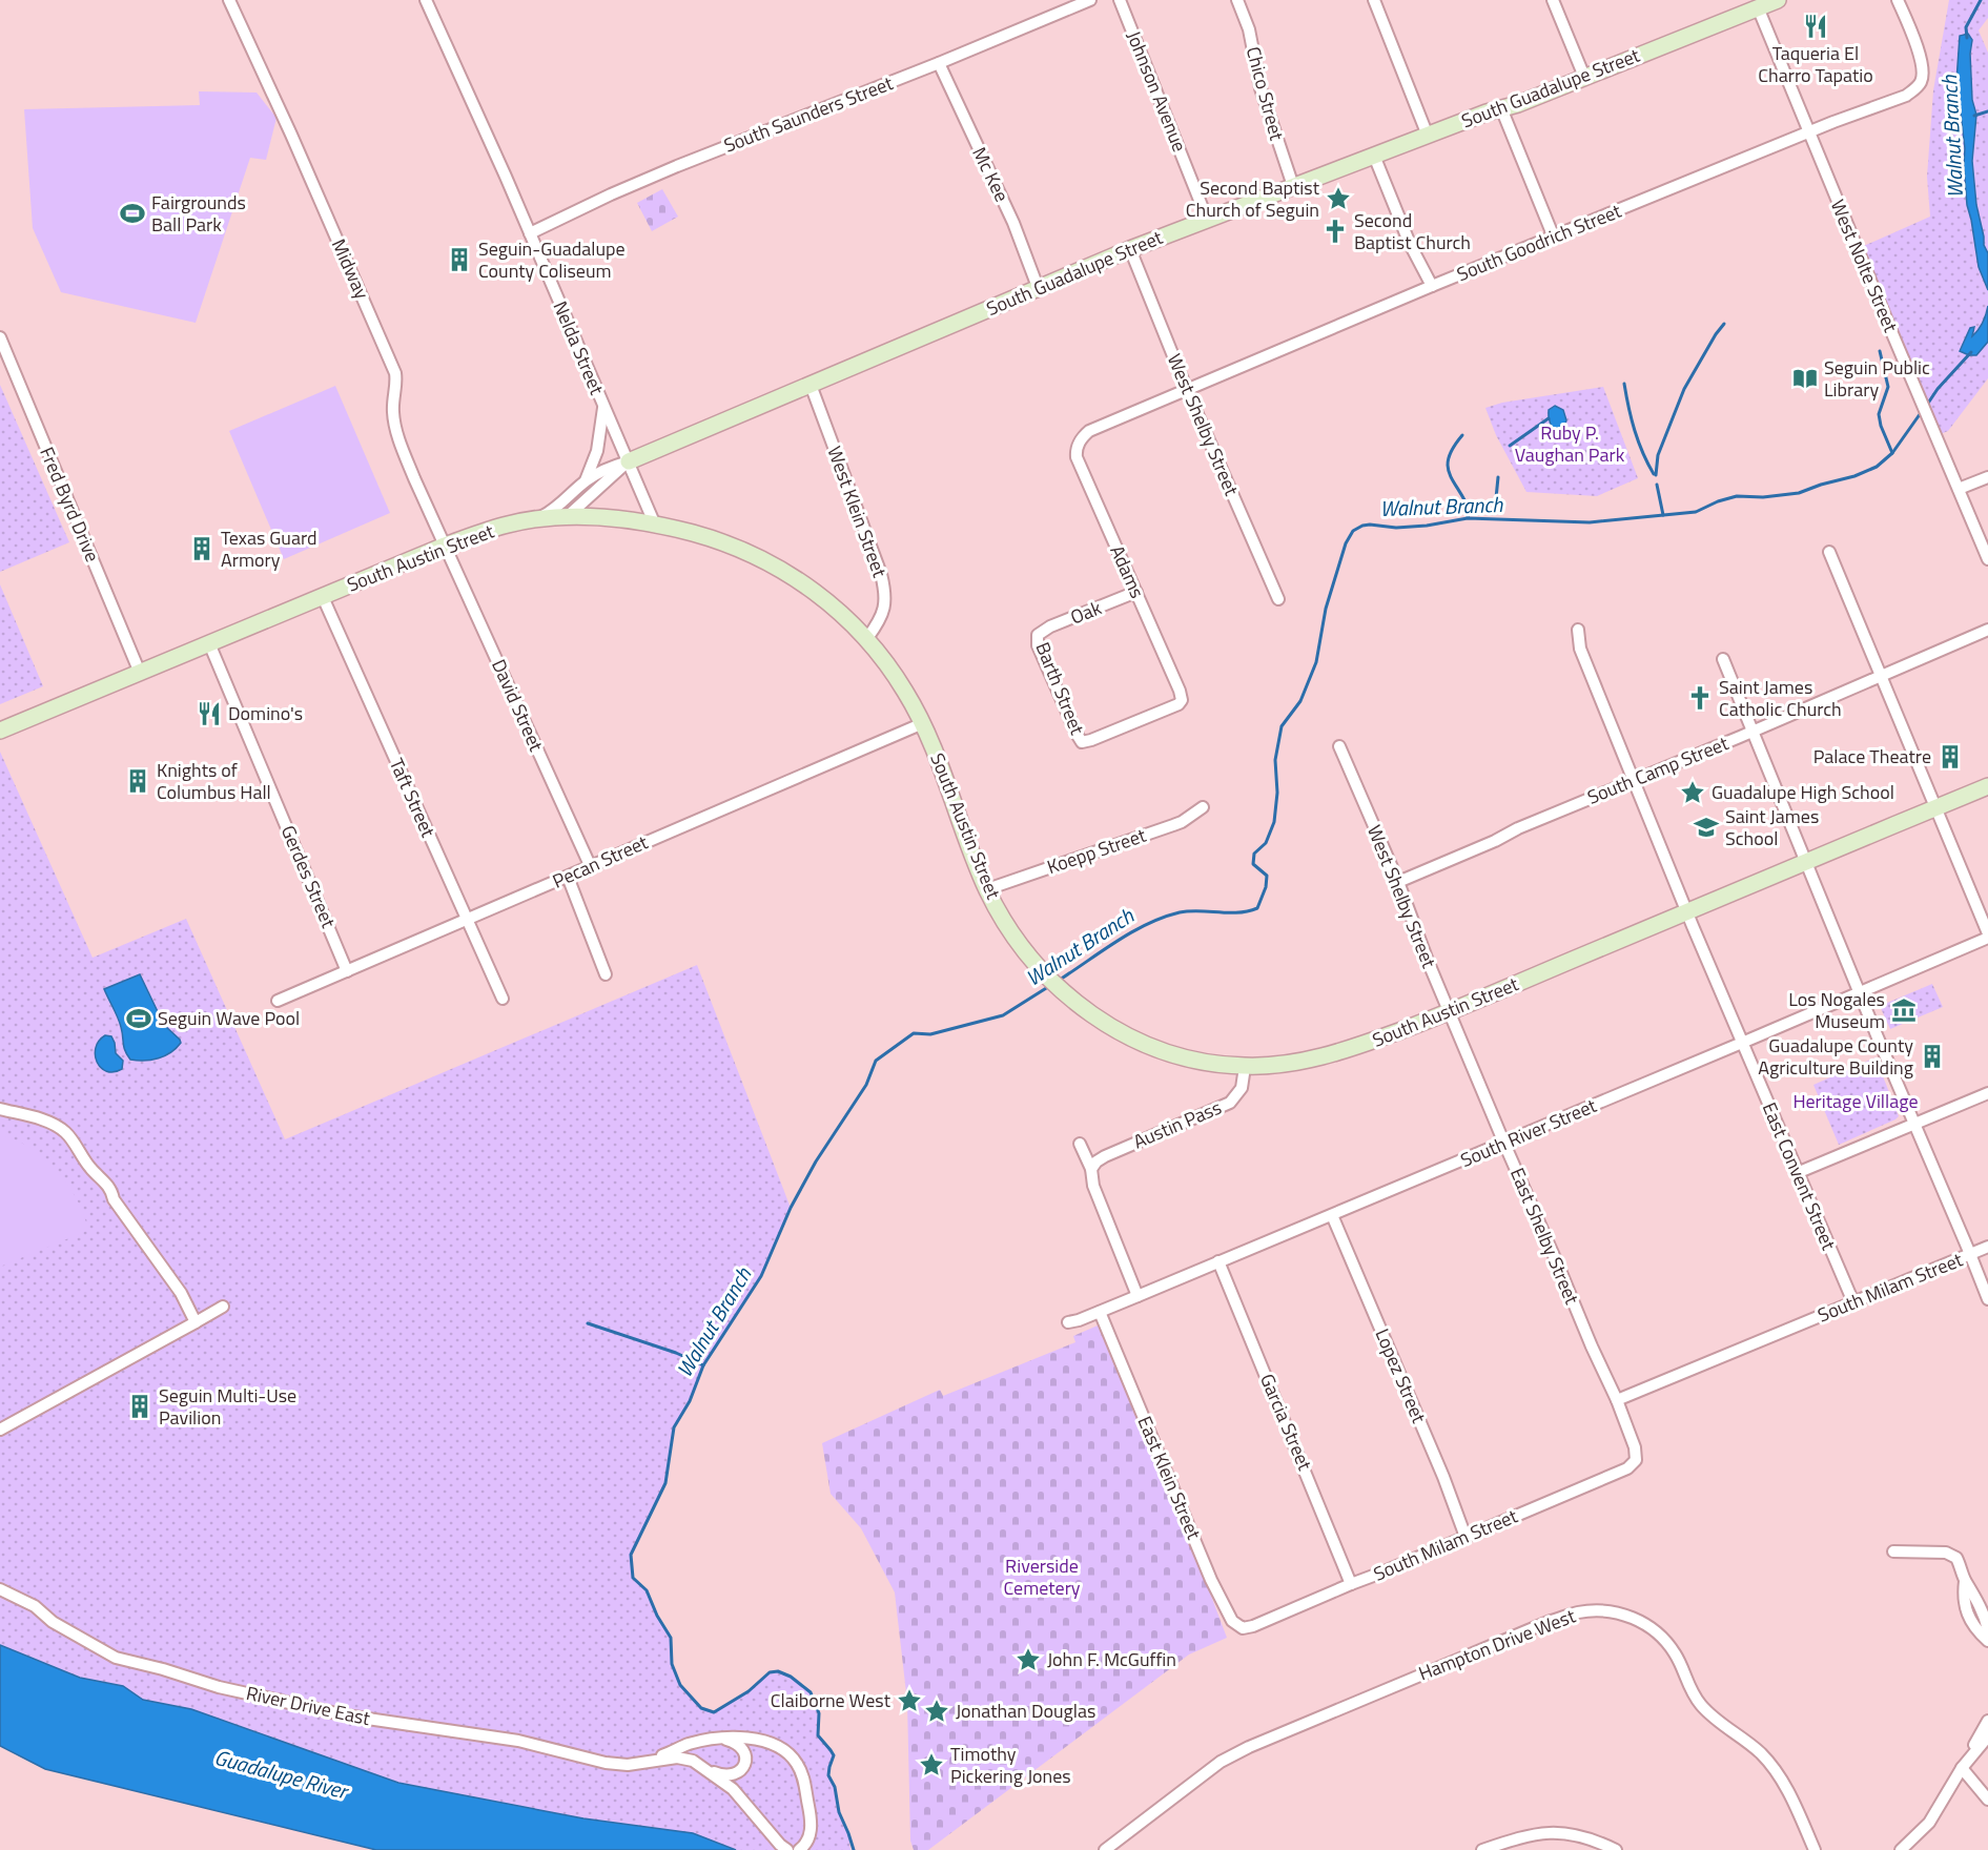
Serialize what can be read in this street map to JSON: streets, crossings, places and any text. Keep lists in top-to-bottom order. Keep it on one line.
{"streets":{"main road":["South Guadalupe Street","South Austin Street"],"street":["Johnson Avenue","Chico Street","South Saunders Street","Mc Kee","South Goodrich Street","West Nolte Street","Midway","Nelda Street","West Shelby Street","Fred Byrd Drive","West Klein Street","Adams","Oak","Barth Street","David Street","South Camp Street","Taft Street","Koepp Street","Pecan Street","Gerdes Street","Austin Pass","South River Street","East Convent Street","East Shelby Street","South Milam Street","Lopez Street","Garcia Street","East Klein Street","Hampton Drive West","River Drive East"]},"crossings":[["South Guadalupe Street","Johnson Avenue"],["South Guadalupe Street","Chico Street"],["South Guadalupe Street","Mc Kee"],["South Guadalupe Street","West Nolte Street"],["South Guadalupe Street","Nelda Street"],["South Guadalupe Street","West Shelby Street"],["South Guadalupe Street","West Klein Street"],["South Guadalupe Street","South Austin Street"],["South Saunders Street","Mc Kee"],["South Saunders Street","Nelda Street"],["South Goodrich Street","West Nolte Street"],["South Goodrich Street","West Shelby Street"],["South Goodrich Street","Adams"],["Midway","South Austin Street"],["Midway","David Street"],["Nelda Street","South Austin Street"],["West Shelby Street","South Austin Street"],["West Shelby Street","South Camp Street"],["West Shelby Street","East Shelby Street"],["Fred Byrd Drive","South Austin Street"],["West Klein Street","South Austin Street"],["South Austin Street","David Street"],["South Austin Street","Taft Street"],["South Austin Street","Koepp Street"],["South Austin Street","Pecan Street"],["South Austin Street","Gerdes Street"],["South Austin Street","Austin Pass"],["South Austin Street","East Convent Street"],["South Austin Street","East Shelby Street"],["Adams","Oak"],["Adams","Barth Street"],["Oak","Barth Street"],["David Street","Pecan Street"],["South Camp Street","East Convent Street"],["Taft Street","Pecan Street"],["Pecan Street","Gerdes Street"],["South River Street","East Convent Street"],["South River Street","East Shelby Street"],["South River Street","Lopez Street"],["South River Street","Garcia Street"],["South River Street","East Klein Street"],["East Convent Street","South Milam Street"],["East Shelby Street","South Milam Street"],["South Milam Street","Lopez Street"],["South Milam Street","Garcia Street"],["South Milam Street","East Klein Street"]],"water":["Walnut Branch","Guadalupe River"],"parks":["Ruby P. Vaughan Park","Heritage Village","Riverside Cemetery"],"places":{"restaurant":["Taqueria El Charro Tapatio","Domino's"],"place":["Second Baptist Church of Seguin","Guadalupe High School","John F. McGuffin","Claiborne West","Jonathan Douglas","Timothy Pickering Jones"],"sports":["Fairgrounds Ball Park","Seguin Wave Pool"],"church":["Second Baptist Church","Saint James Catholic Church"],"building":["Seguin-Guadalupe County Coliseum","Texas Guard Armory","Palace Theatre","Knights of Columbus Hall","Guadalupe County Agriculture Building","Seguin Multi-Use Pavilion"],"library":["Seguin Public Library"],"school or university":["Saint James School"],"museum":["Los Nogales Museum"]}}
